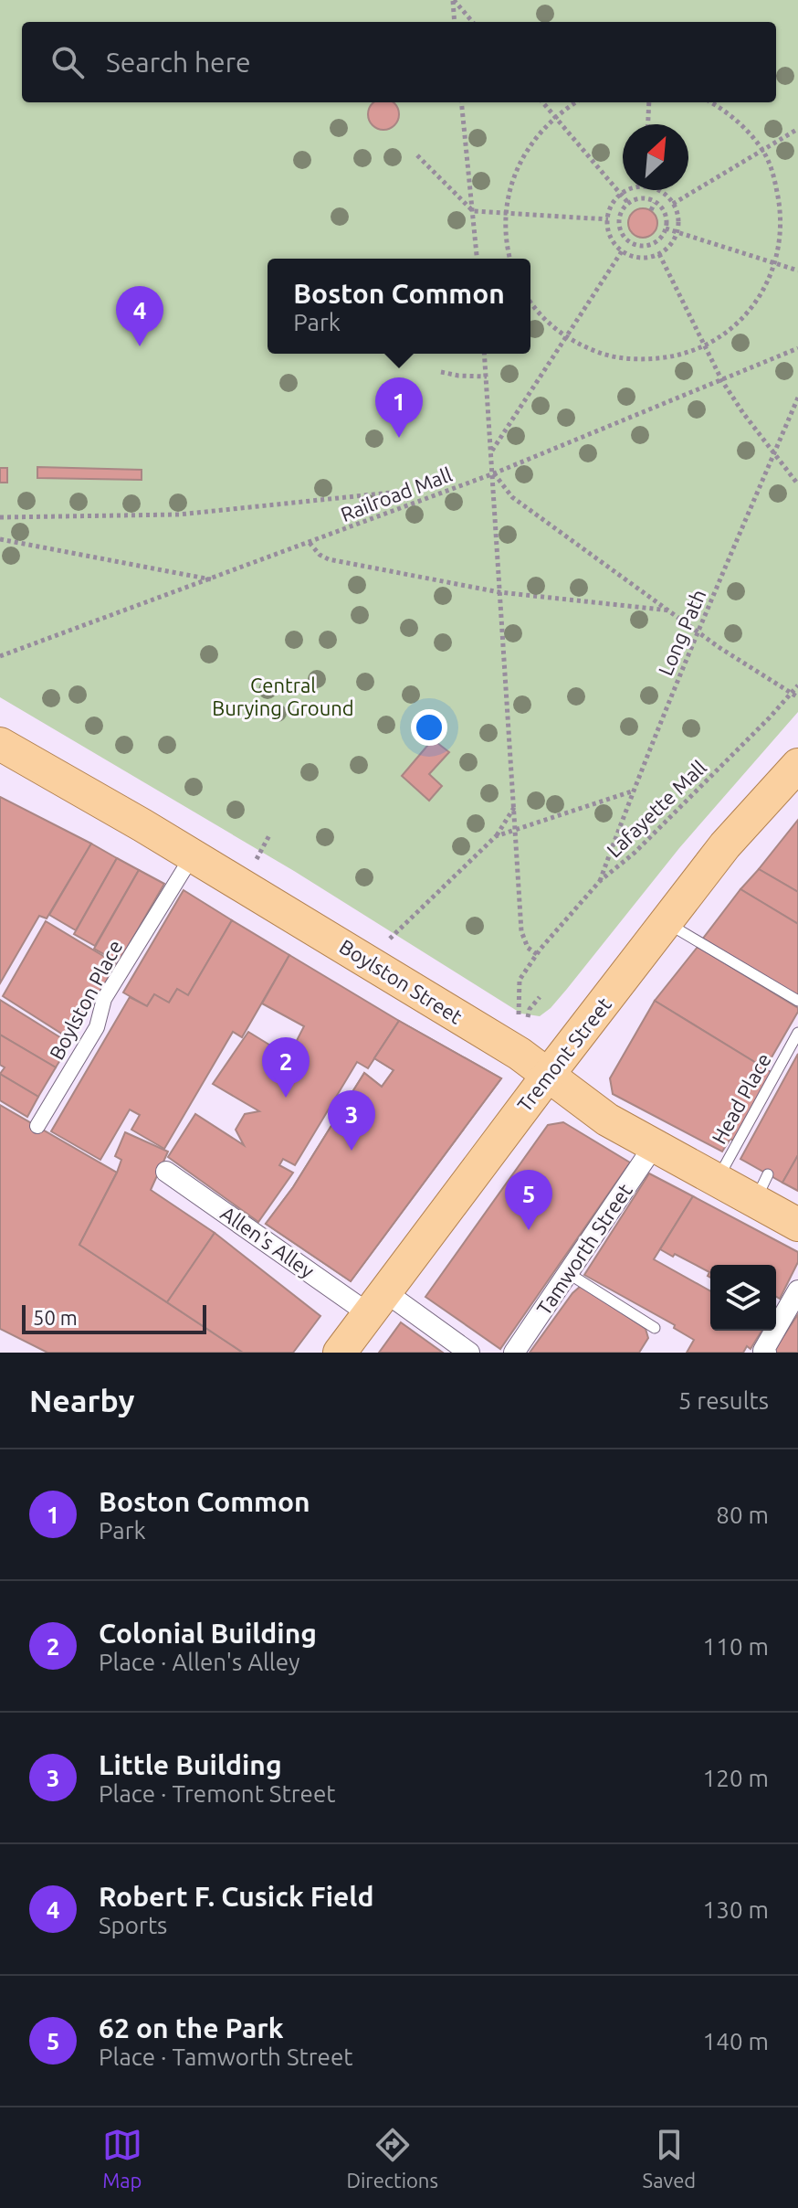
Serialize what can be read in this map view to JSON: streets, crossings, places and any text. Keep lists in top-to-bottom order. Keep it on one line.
{"streets":{"main road":["Boylston Street","Tremont Street"],"street":["Boylston Place","Allen's Alley","Tamworth Street"],"lane":["Head Place"],"path":["Railroad Mall","Long Path","Lafayette Mall"]},"crossings":[["Long Path","Lafayette Mall"],["Boylston Street","Boylston Place"],["Boylston Street","Tremont Street"],["Boylston Street","Head Place"],["Boylston Street","Tamworth Street"],["Tremont Street","Allen's Alley"]],"parks":["Central Burying Ground"],"scale_bar":"50 m","north":"top right","page":{"search":"Search here","popup":["Boston Common","Park"],"pins":["4","1","2","3","5"],"scale":"50 m","heading":["Nearby","5 results"],"list":[{"mark":"1","name":"Boston Common","note":"Park","value":"80 m"},{"mark":"2","name":"Colonial Building","note":"Place · Allen's Alley","value":"110 m"},{"mark":"3","name":"Little Building","note":"Place · Tremont Street","value":"120 m"},{"mark":"4","name":"Robert F. Cusick Field","note":"Sports","value":"130 m"},{"mark":"5","name":"62 on the Park","note":"Place · Tamworth Street","value":"140 m"}],"nav":["Map","Directions","Saved"]}}
